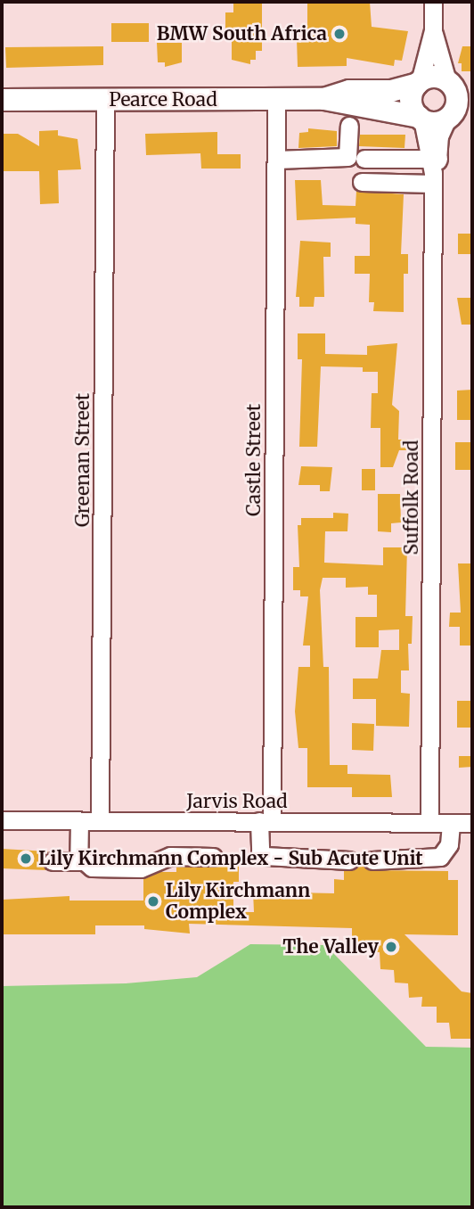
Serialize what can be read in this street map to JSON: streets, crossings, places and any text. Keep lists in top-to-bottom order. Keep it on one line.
{"streets":{"main road":["Pearce Road"],"street":["Greenan Street","Castle Street","Suffolk Road","Jarvis Road"]},"crossings":[["Pearce Road","Greenan Street"],["Pearce Road","Castle Street"],["Pearce Road","Suffolk Road"],["Greenan Street","Jarvis Road"],["Castle Street","Jarvis Road"],["Suffolk Road","Jarvis Road"]],"places":["BMW South Africa","Lily Kirchmann Complex - Sub Acute Unit","Lily Kirchmann Complex","The Valley"]}
